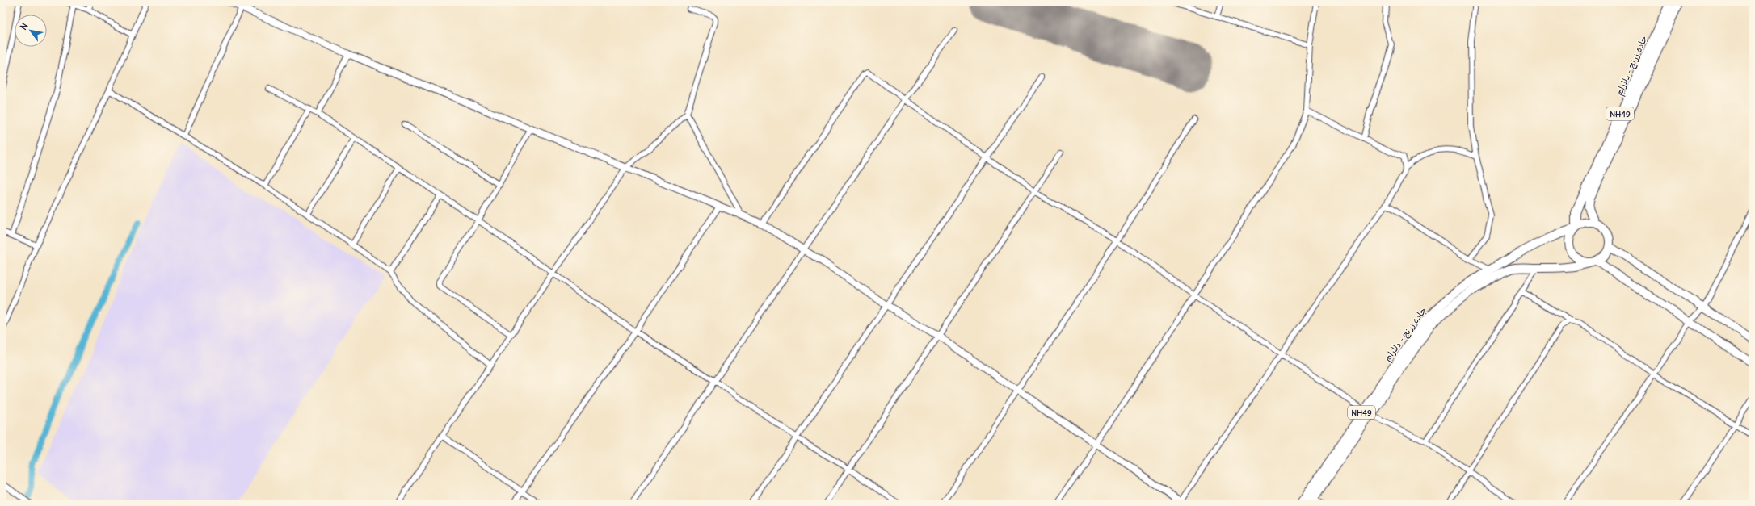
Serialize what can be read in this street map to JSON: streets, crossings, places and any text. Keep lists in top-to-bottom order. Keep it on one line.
{"streets":{"highway":["جاده زرنج - دلارام","NH49"]},"crossings":[["جاده زرنج - دلارام","NH49"]],"north":"top left"}
